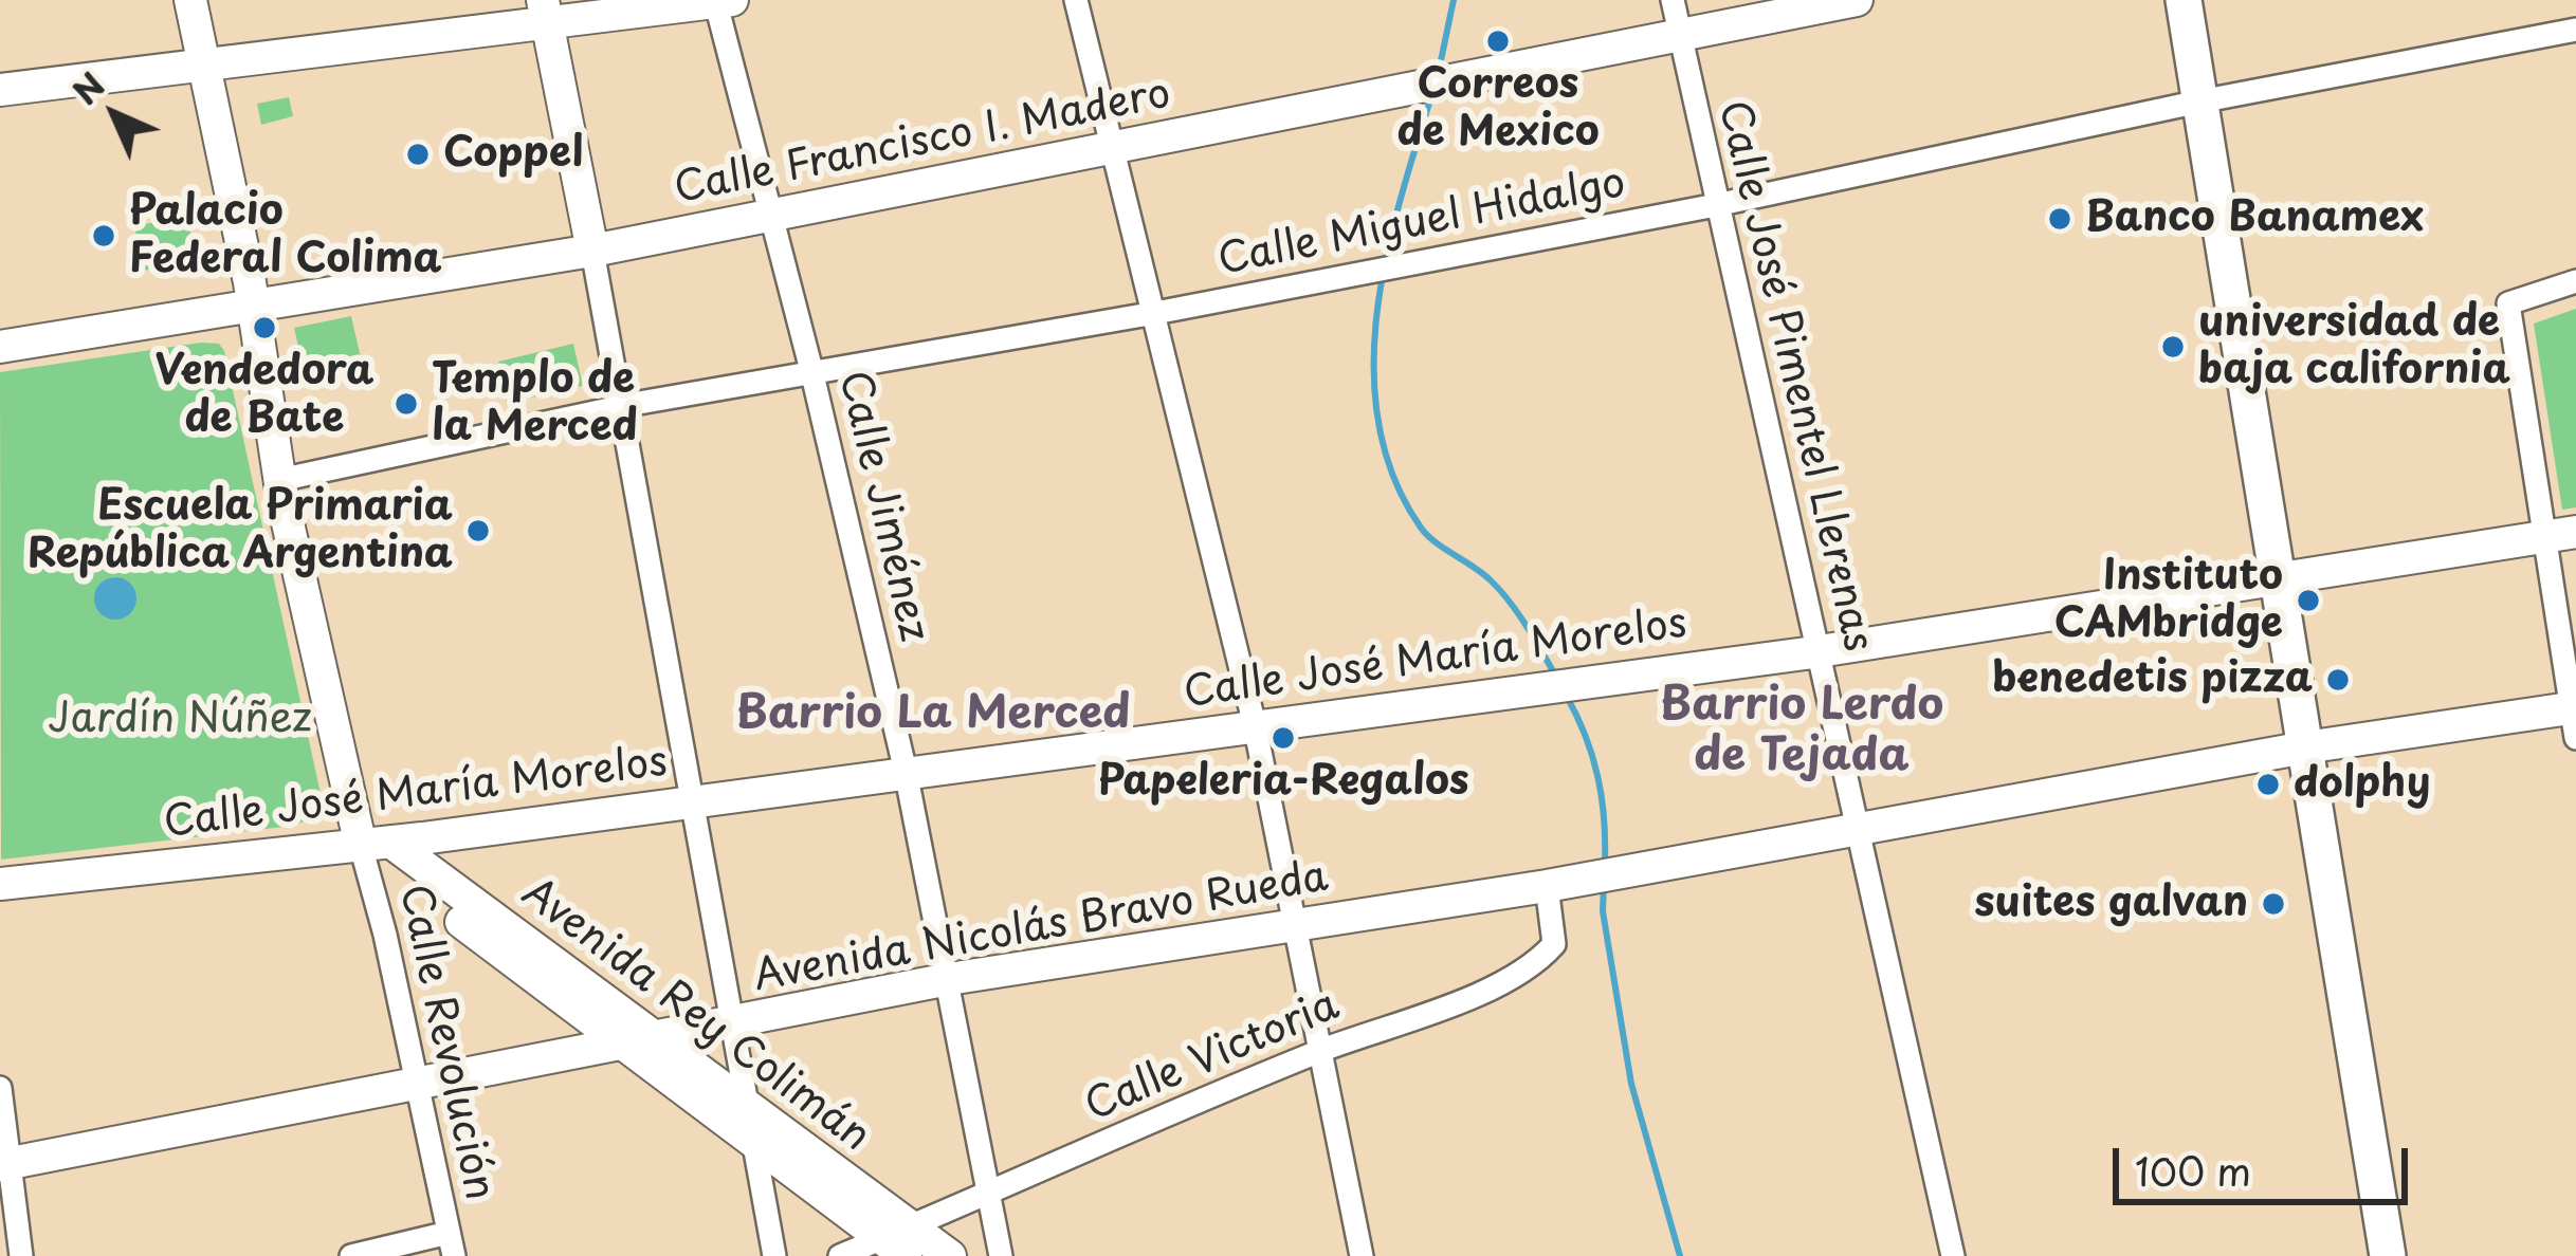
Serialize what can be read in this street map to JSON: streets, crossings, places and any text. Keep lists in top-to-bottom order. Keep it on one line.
{"streets":{"street":["Calle Francisco I. Madero","Calle Miguel Hidalgo","Calle José Pimentel Llerenas","Calle Jiménez","Calle José María Morelos","Avenida Nicolás Bravo Rueda","Avenida Rey Colimán","Calle Revolución","Calle Victoria"]},"crossings":[["Calle Francisco I. Madero","Calle José Pimentel Llerenas"],["Calle Francisco I. Madero","Calle Jiménez"],["Calle Miguel Hidalgo","Calle José Pimentel Llerenas"],["Calle Miguel Hidalgo","Calle Jiménez"],["Calle José Pimentel Llerenas","Calle José María Morelos"],["Calle José Pimentel Llerenas","Avenida Nicolás Bravo Rueda"],["Calle Jiménez","Calle José María Morelos"],["Calle Jiménez","Avenida Nicolás Bravo Rueda"],["Calle Jiménez","Calle Victoria"],["Calle José María Morelos","Avenida Rey Colimán"],["Calle José María Morelos","Calle Revolución"],["Avenida Nicolás Bravo Rueda","Avenida Rey Colimán"],["Avenida Nicolás Bravo Rueda","Calle Revolución"],["Avenida Nicolás Bravo Rueda","Calle Victoria"],["Avenida Rey Colimán","Calle Revolución"],["Avenida Rey Colimán","Calle Victoria"]],"districts":["Barrio Lerdo de Tejada","Barrio La Merced"],"parks":["Jardín Núñez"],"places":["Correos de Mexico","Coppel","Banco Banamex","Palacio Federal Colima","Vendedora de Bate","universidad de baja california","Templo de la Merced","Escuela Primaria República Argentina","Instituto CAMbridge","benedetis pizza","Papeleria-Regalos","dolphy","suites galvan"],"scale_bar":"100 m","north":"top left"}
